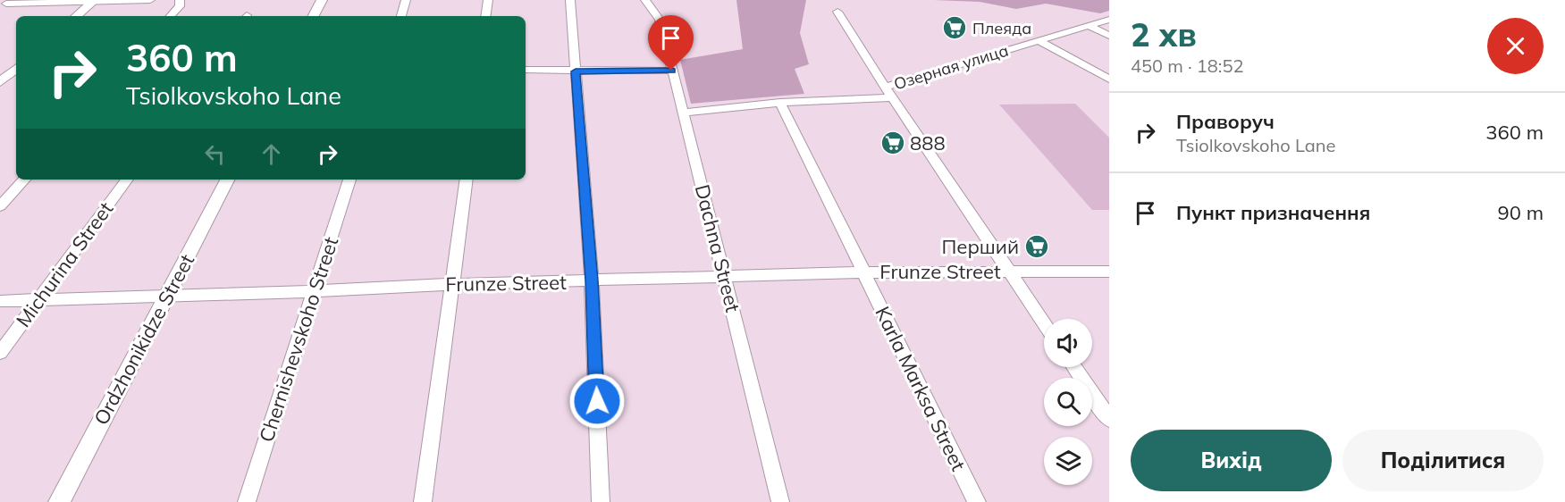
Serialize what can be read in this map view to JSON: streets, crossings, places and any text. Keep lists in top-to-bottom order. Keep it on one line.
{"streets":{"main road":["Ordzhonikidze Street"],"street":["Озерная улица","Dachna Street","Michurina Street","Frunze Street","Chernishevskoho Street","Karla Marksa Street"]},"crossings":[["Dachna Street","Frunze Street"],["Michurina Street","Frunze Street"],["Frunze Street","Ordzhonikidze Street"],["Frunze Street","Chernishevskoho Street"],["Frunze Street","Karla Marksa Street"]],"places":{"supermarket":["Плеяда","888","Перший"]},"page":{"heading":["2 хв","450 m · 18:52"],"turn":["360 m","Tsiolkovskoho Lane"],"list":[{"name":"Праворуч","note":"Tsiolkovskoho Lane","value":"360 m"},{"name":"Пункт призначення","value":"90 m"}],"buttons":["Вихід","Поділитися"]}}
